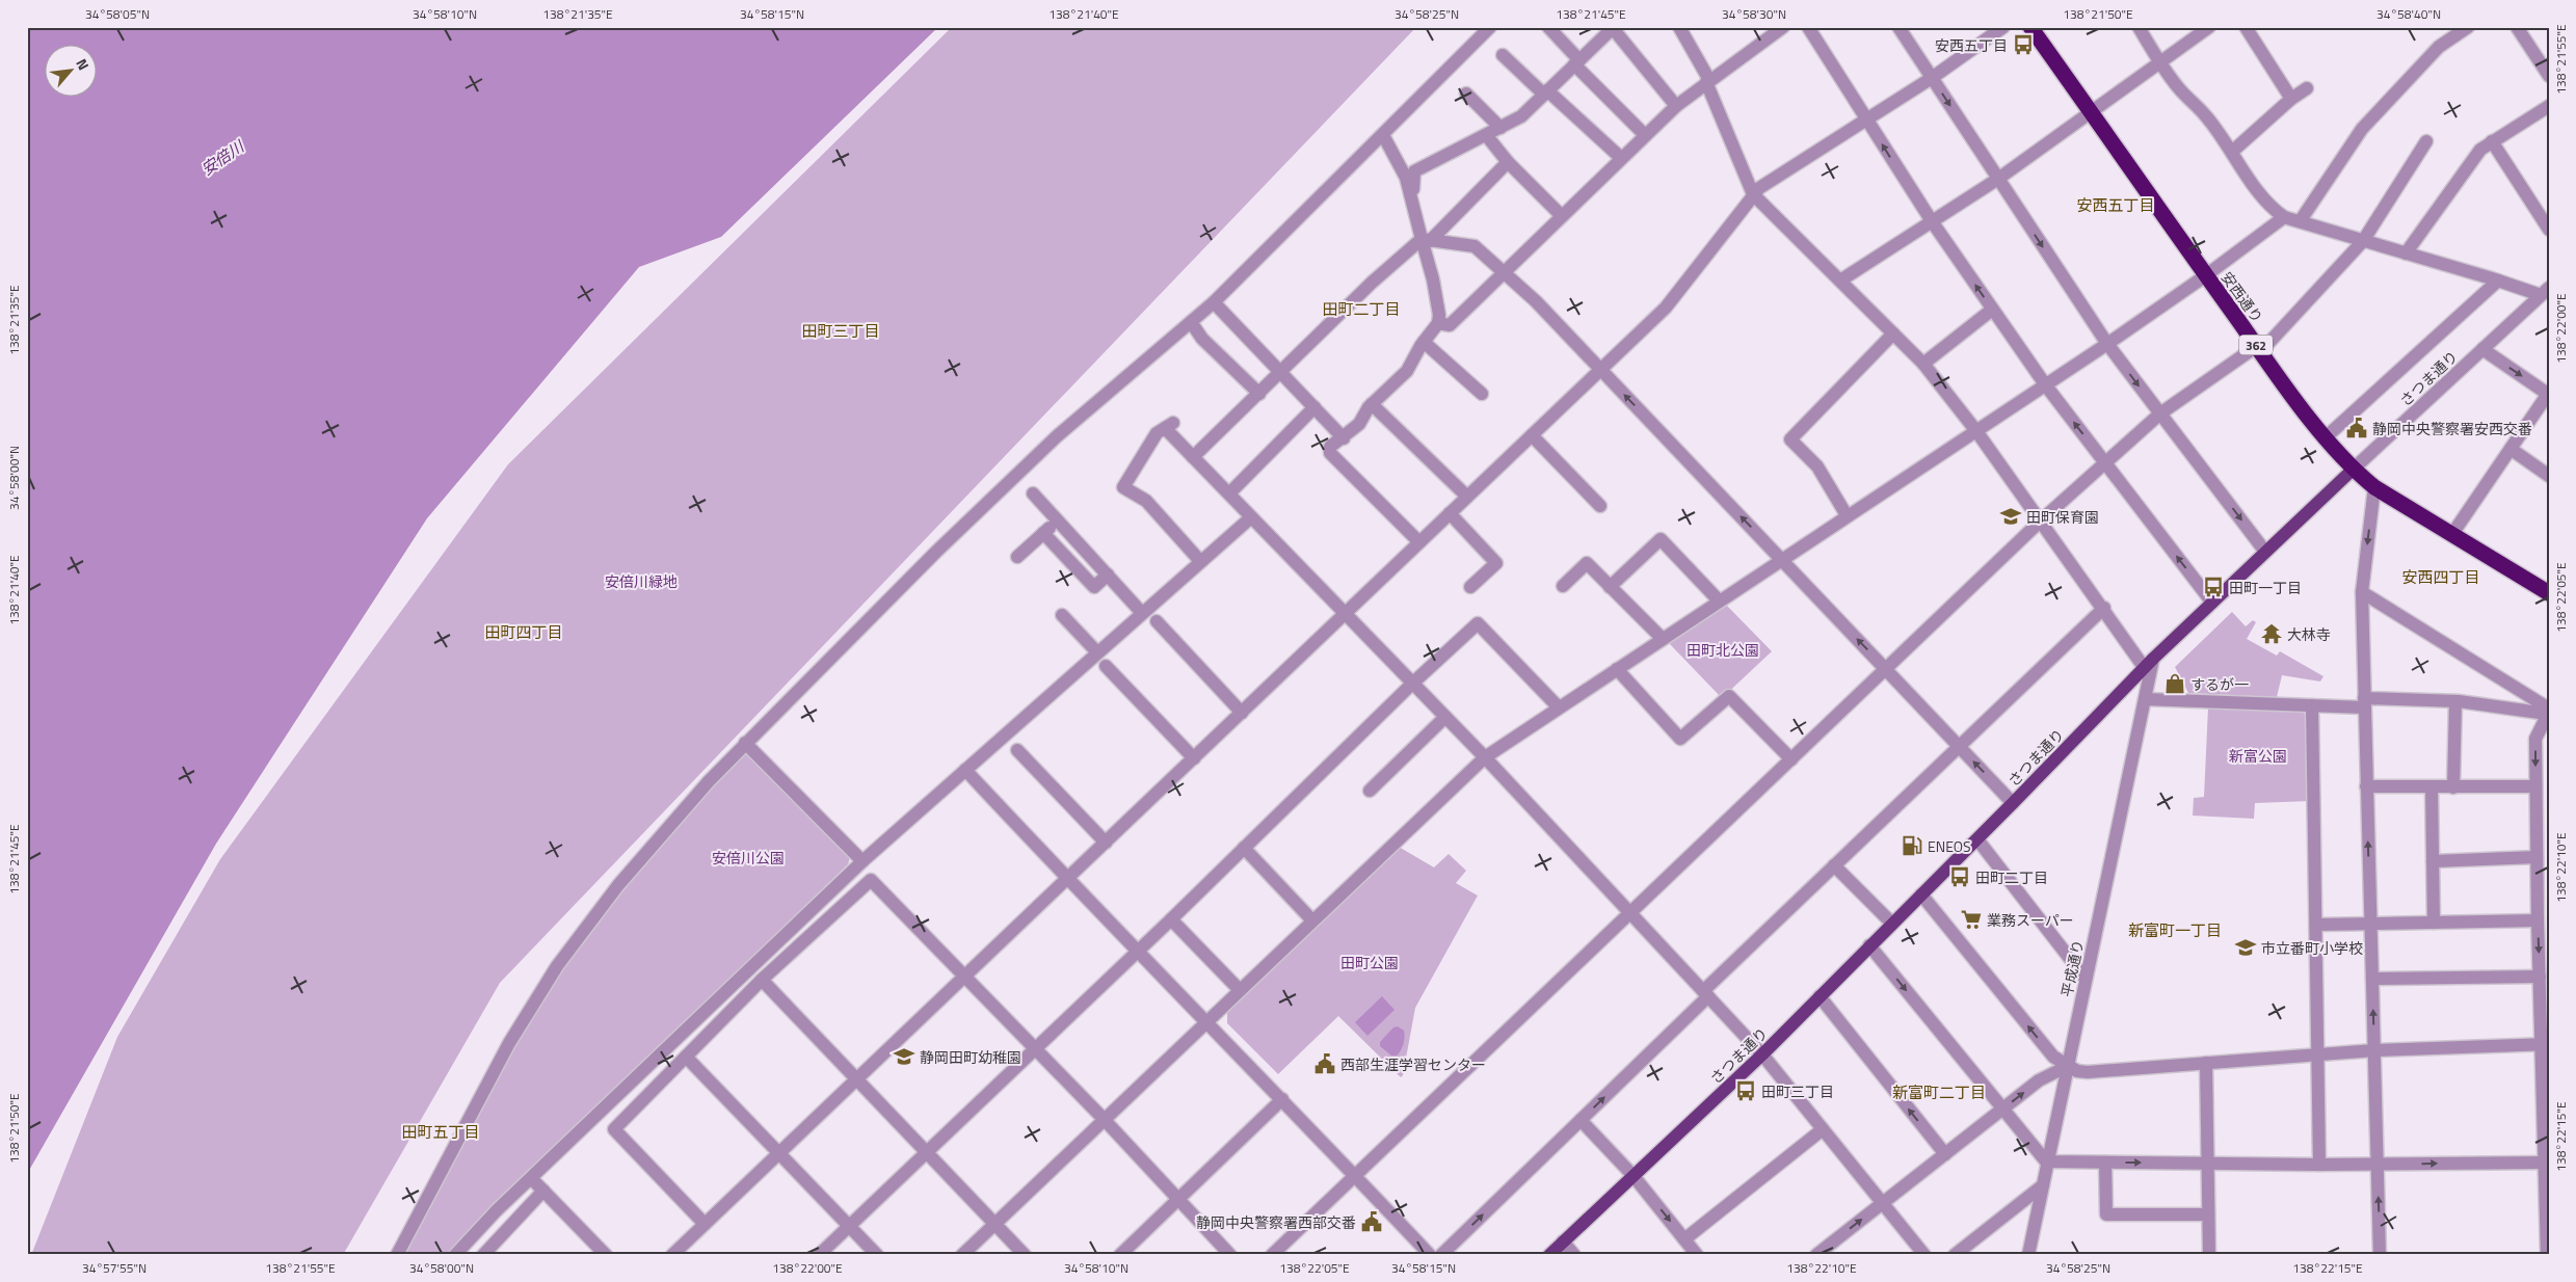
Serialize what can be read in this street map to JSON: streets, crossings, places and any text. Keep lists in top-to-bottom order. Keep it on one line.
{"streets":{"highway":["安西通り","362"],"main road":["さつま通り"],"street":["平成通り"]},"crossings":[["安西通り","さつま通り"],["さつま通り","平成通り"]],"districts":["安西五丁目","田町二丁目","田町三丁目","安西四丁目","田町四丁目","新富町一丁目","新富町二丁目","田町五丁目"],"water":["安倍川"],"parks":["安倍川緑地","田町北公園","新富公園","安倍川公園","田町公園"],"places":{"bus stop":["安西五丁目","田町一丁目","田町二丁目","田町三丁目"],"public building":["静岡中央警察署安西交番","西部生涯学習センター","静岡中央警察署西部交番"],"school or university":["田町保育園","市立番町小学校","静岡田町幼稚園"],"temple":["大林寺"],"shop":["するが一"],"fuel station":["ENEOS"],"supermarket":["業務スーパー"]},"north":"top right","coordinates":["34°58'05\"N","34°58'10\"N","138°21'35\"E","34°58'15\"N","138°21'40\"E","34°58'25\"N","138°21'45\"E","34°58'30\"N","138°21'50\"E","34°58'40\"N","138°21'55\"E","138°22'00\"E","34°58'00\"N","138°22'05\"E","138°22'10\"E","138°22'15\"E","34°57'55\"N"]}
